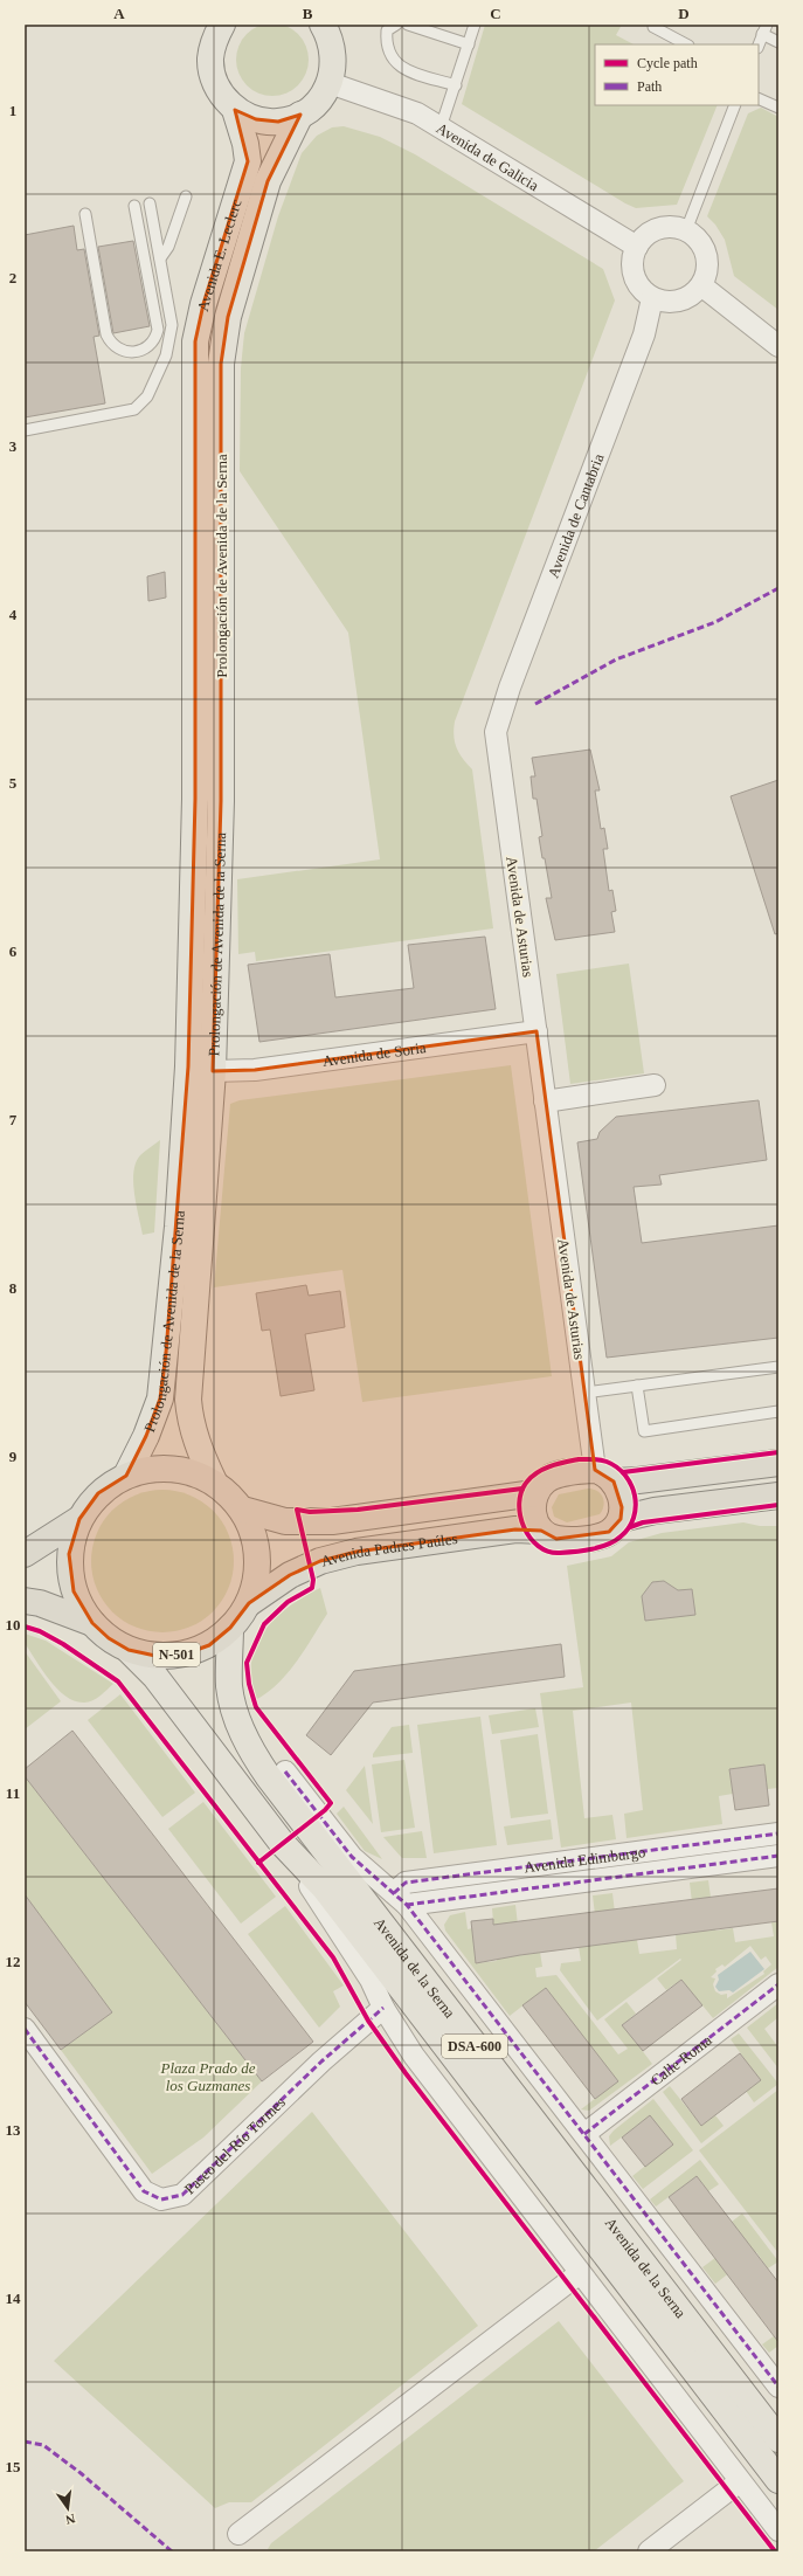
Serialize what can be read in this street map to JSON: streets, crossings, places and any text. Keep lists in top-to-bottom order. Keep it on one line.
{"streets":{"highway":["Avenida Padres Paúles","N-501"],"main road":["Avenida E. Leclerc","Prolongación de Avenida de la Serna","Avenida de la Serna","DSA-600"],"street":["Avenida de Galicia","Avenida de Cantabria","Avenida de Asturias","Avenida de Soria","Avenida Edimburgo","Calle Roma","Paseo del Río Tormes"]},"crossings":[["Avenida de Galicia","Avenida de Cantabria"],["Avenida E. Leclerc","Prolongación de Avenida de la Serna"],["Avenida de Cantabria","Avenida de Asturias"],["Prolongación de Avenida de la Serna","Avenida de Soria"],["Prolongación de Avenida de la Serna","N-501"],["Avenida de Asturias","Avenida de Soria"],["Avenida de Asturias","Avenida Padres Paúles"],["Avenida de Asturias","N-501"],["Avenida Padres Paúles","N-501"],["N-501","Avenida de la Serna"],["Avenida Edimburgo","Avenida de la Serna"],["Avenida de la Serna","Calle Roma"],["Avenida de la Serna","Paseo del Río Tormes"]],"parks":["Plaza Prado de los Guzmanes"],"legend":["Cycle path","Path"],"north":"bottom","grid":{"columns":["A","B","C","D"],"rows":["1","2","3","4","5","6","7","8","9","10","11","12","13","14","15"]}}
